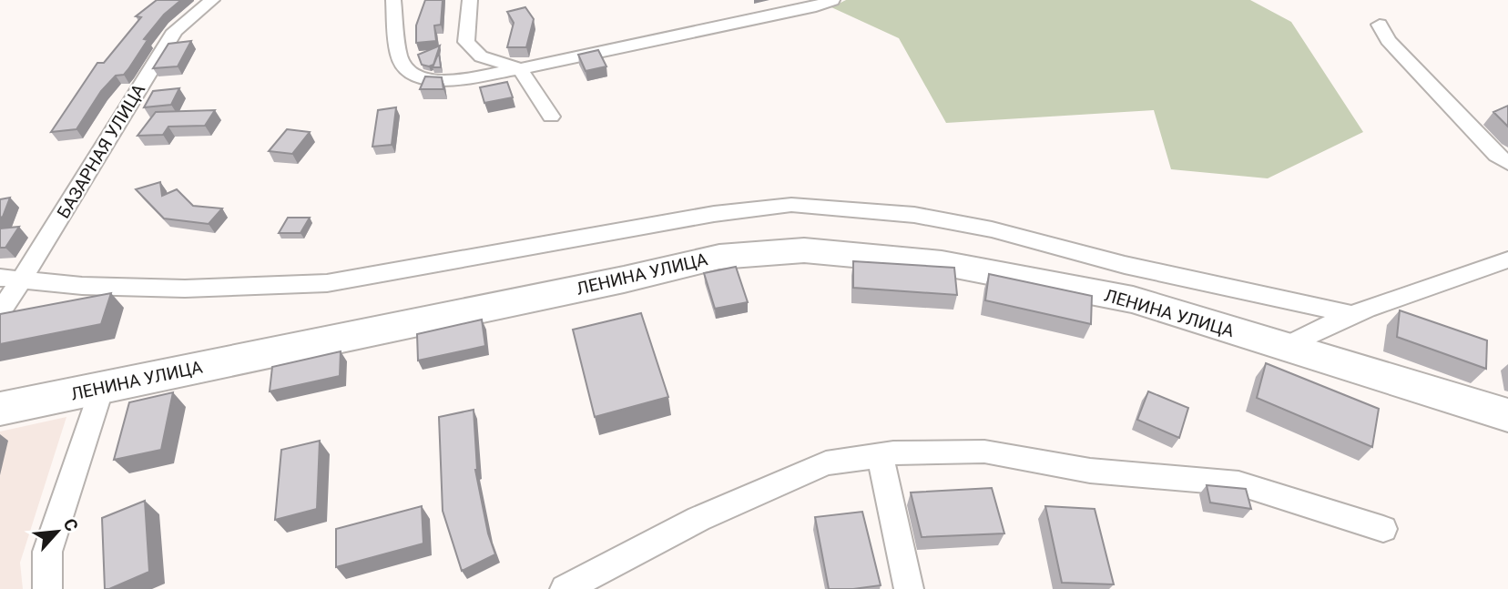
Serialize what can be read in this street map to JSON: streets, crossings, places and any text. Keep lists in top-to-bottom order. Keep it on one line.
{"streets":{"main road":["ЛЕНИНА УЛИЦА"],"street":["БАЗАРНАЯ УЛИЦА"]},"north":"top right"}
